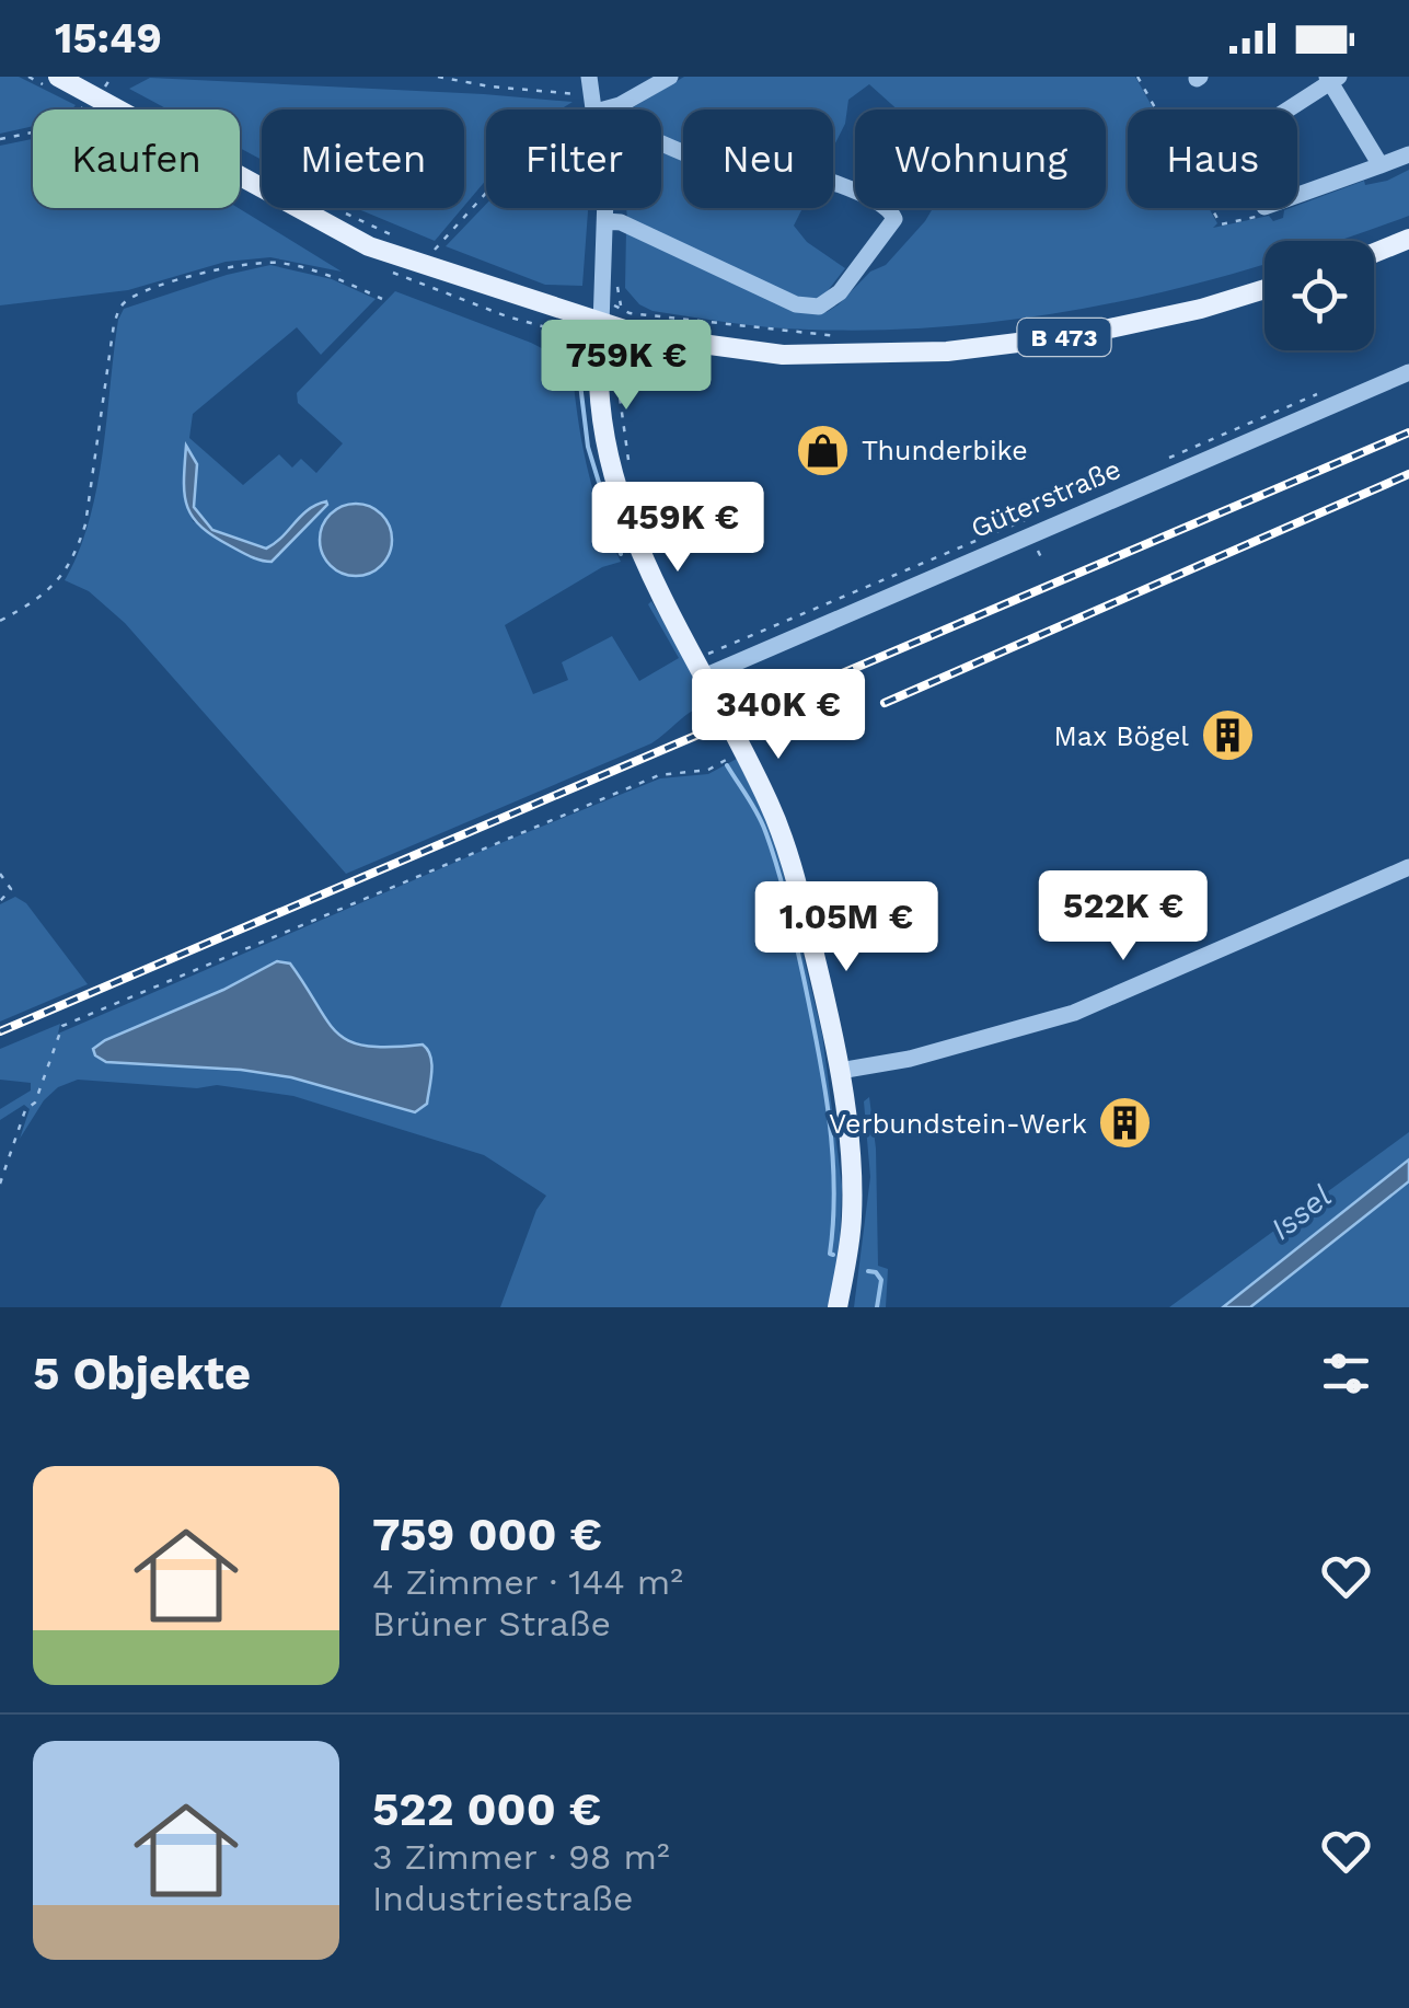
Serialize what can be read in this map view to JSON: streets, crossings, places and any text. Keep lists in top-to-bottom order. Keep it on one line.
{"streets":{"main road":["B 473"],"street":["Güterstraße"]},"water":["Issel"],"places":{"shop":["Thunderbike"],"building":["Max Bögel","Verbundstein-Werk"]},"page":{"status":"15:49","chip":["Kaufen","Mieten","Filter","Neu","Wohnung","Haus"],"price":["759K €","459K €","340K €","522K €","1.05M €"],"heading":"5 Objekte","list":[{"name":"759 000 €","note":"4 Zimmer · 144 m² · Brüner Straße"},{"name":"522 000 €","note":"3 Zimmer · 98 m² · Industriestraße"}]}}
